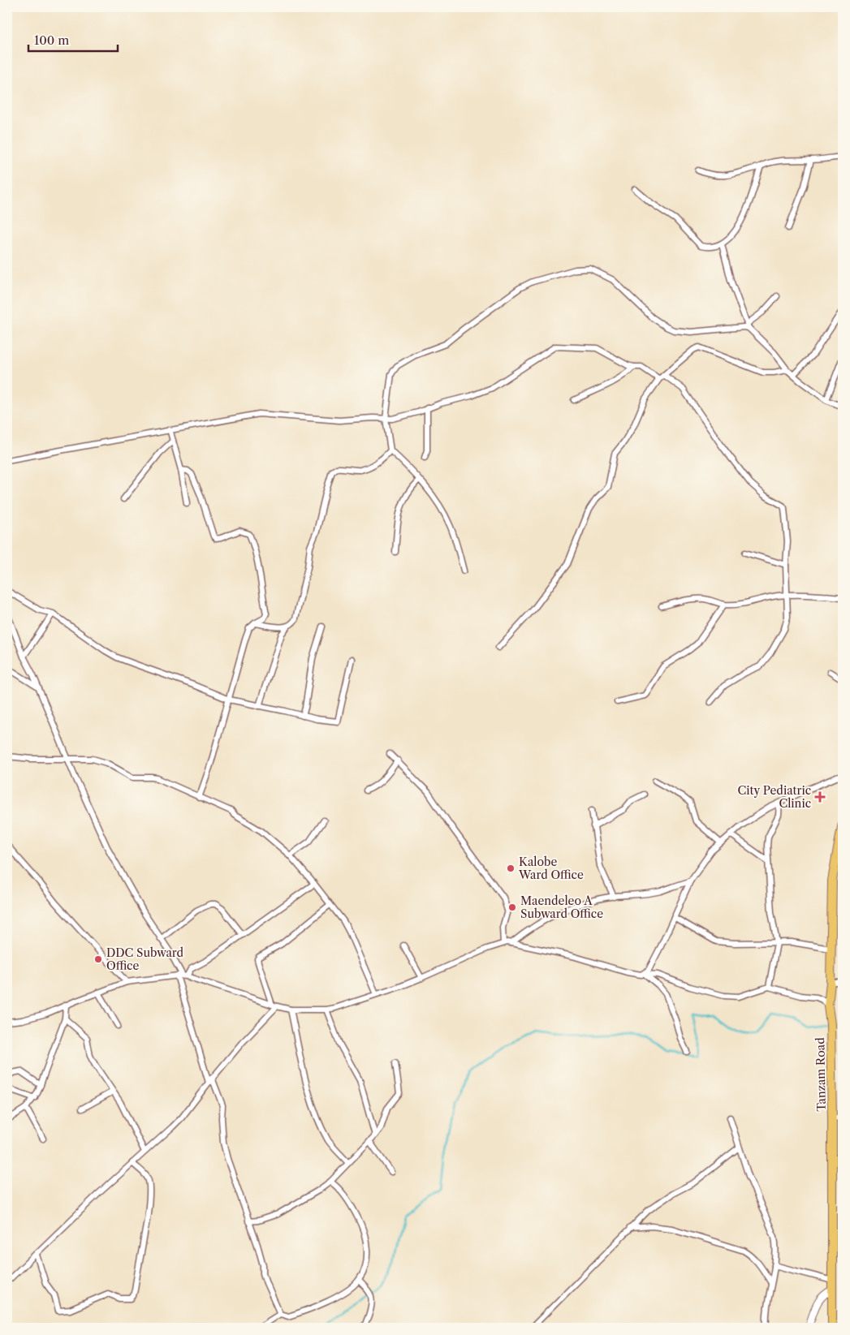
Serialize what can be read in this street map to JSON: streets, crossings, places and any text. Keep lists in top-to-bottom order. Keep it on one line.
{"streets":{"highway":["Tanzam Road"]},"places":{"health":["City Pediatric Clinic"],"other":["Kalobe Ward Office","Maendeleo A Subward Office","DDC Subward Office"]},"scale_bar":"100 m"}
